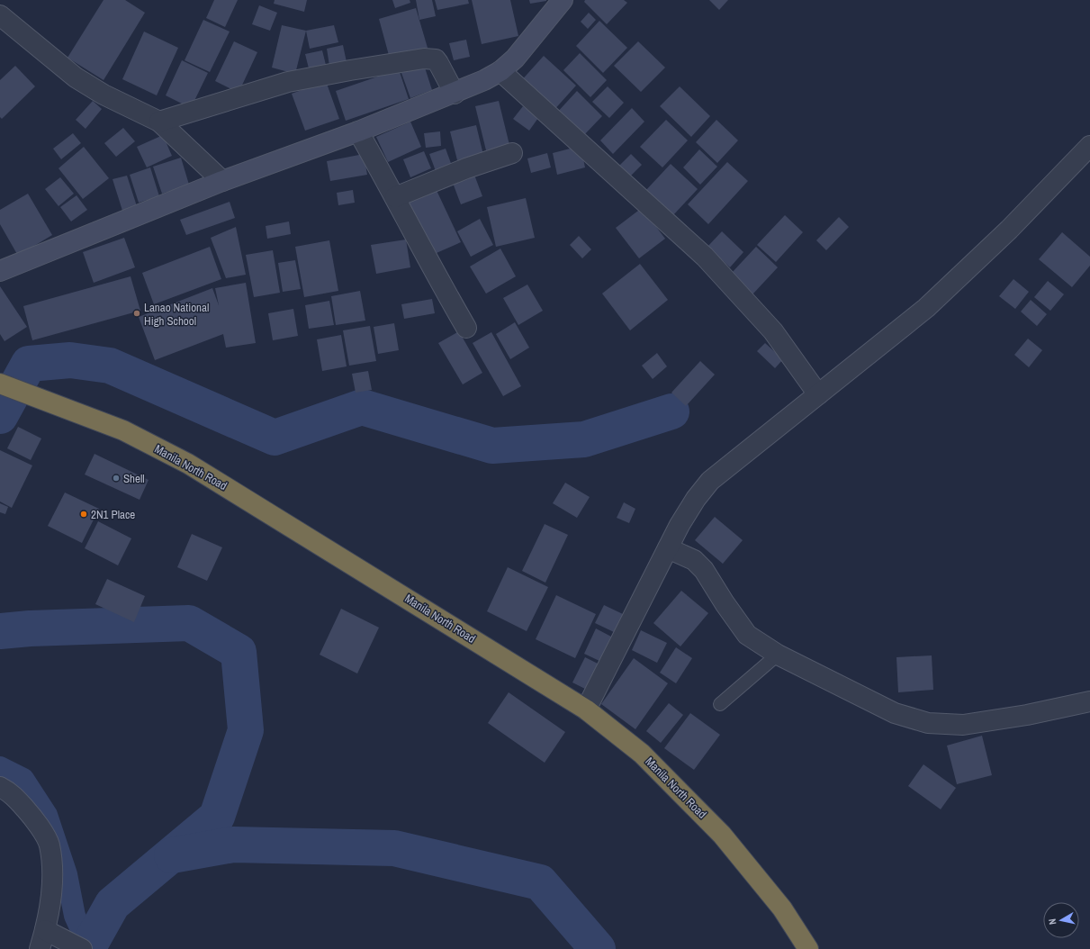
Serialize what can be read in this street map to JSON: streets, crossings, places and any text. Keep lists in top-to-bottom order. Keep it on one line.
{"streets":{"highway":["Manila North Road"]},"places":["Lanao National High School","Shell","2N1 Place"],"north":"left"}
